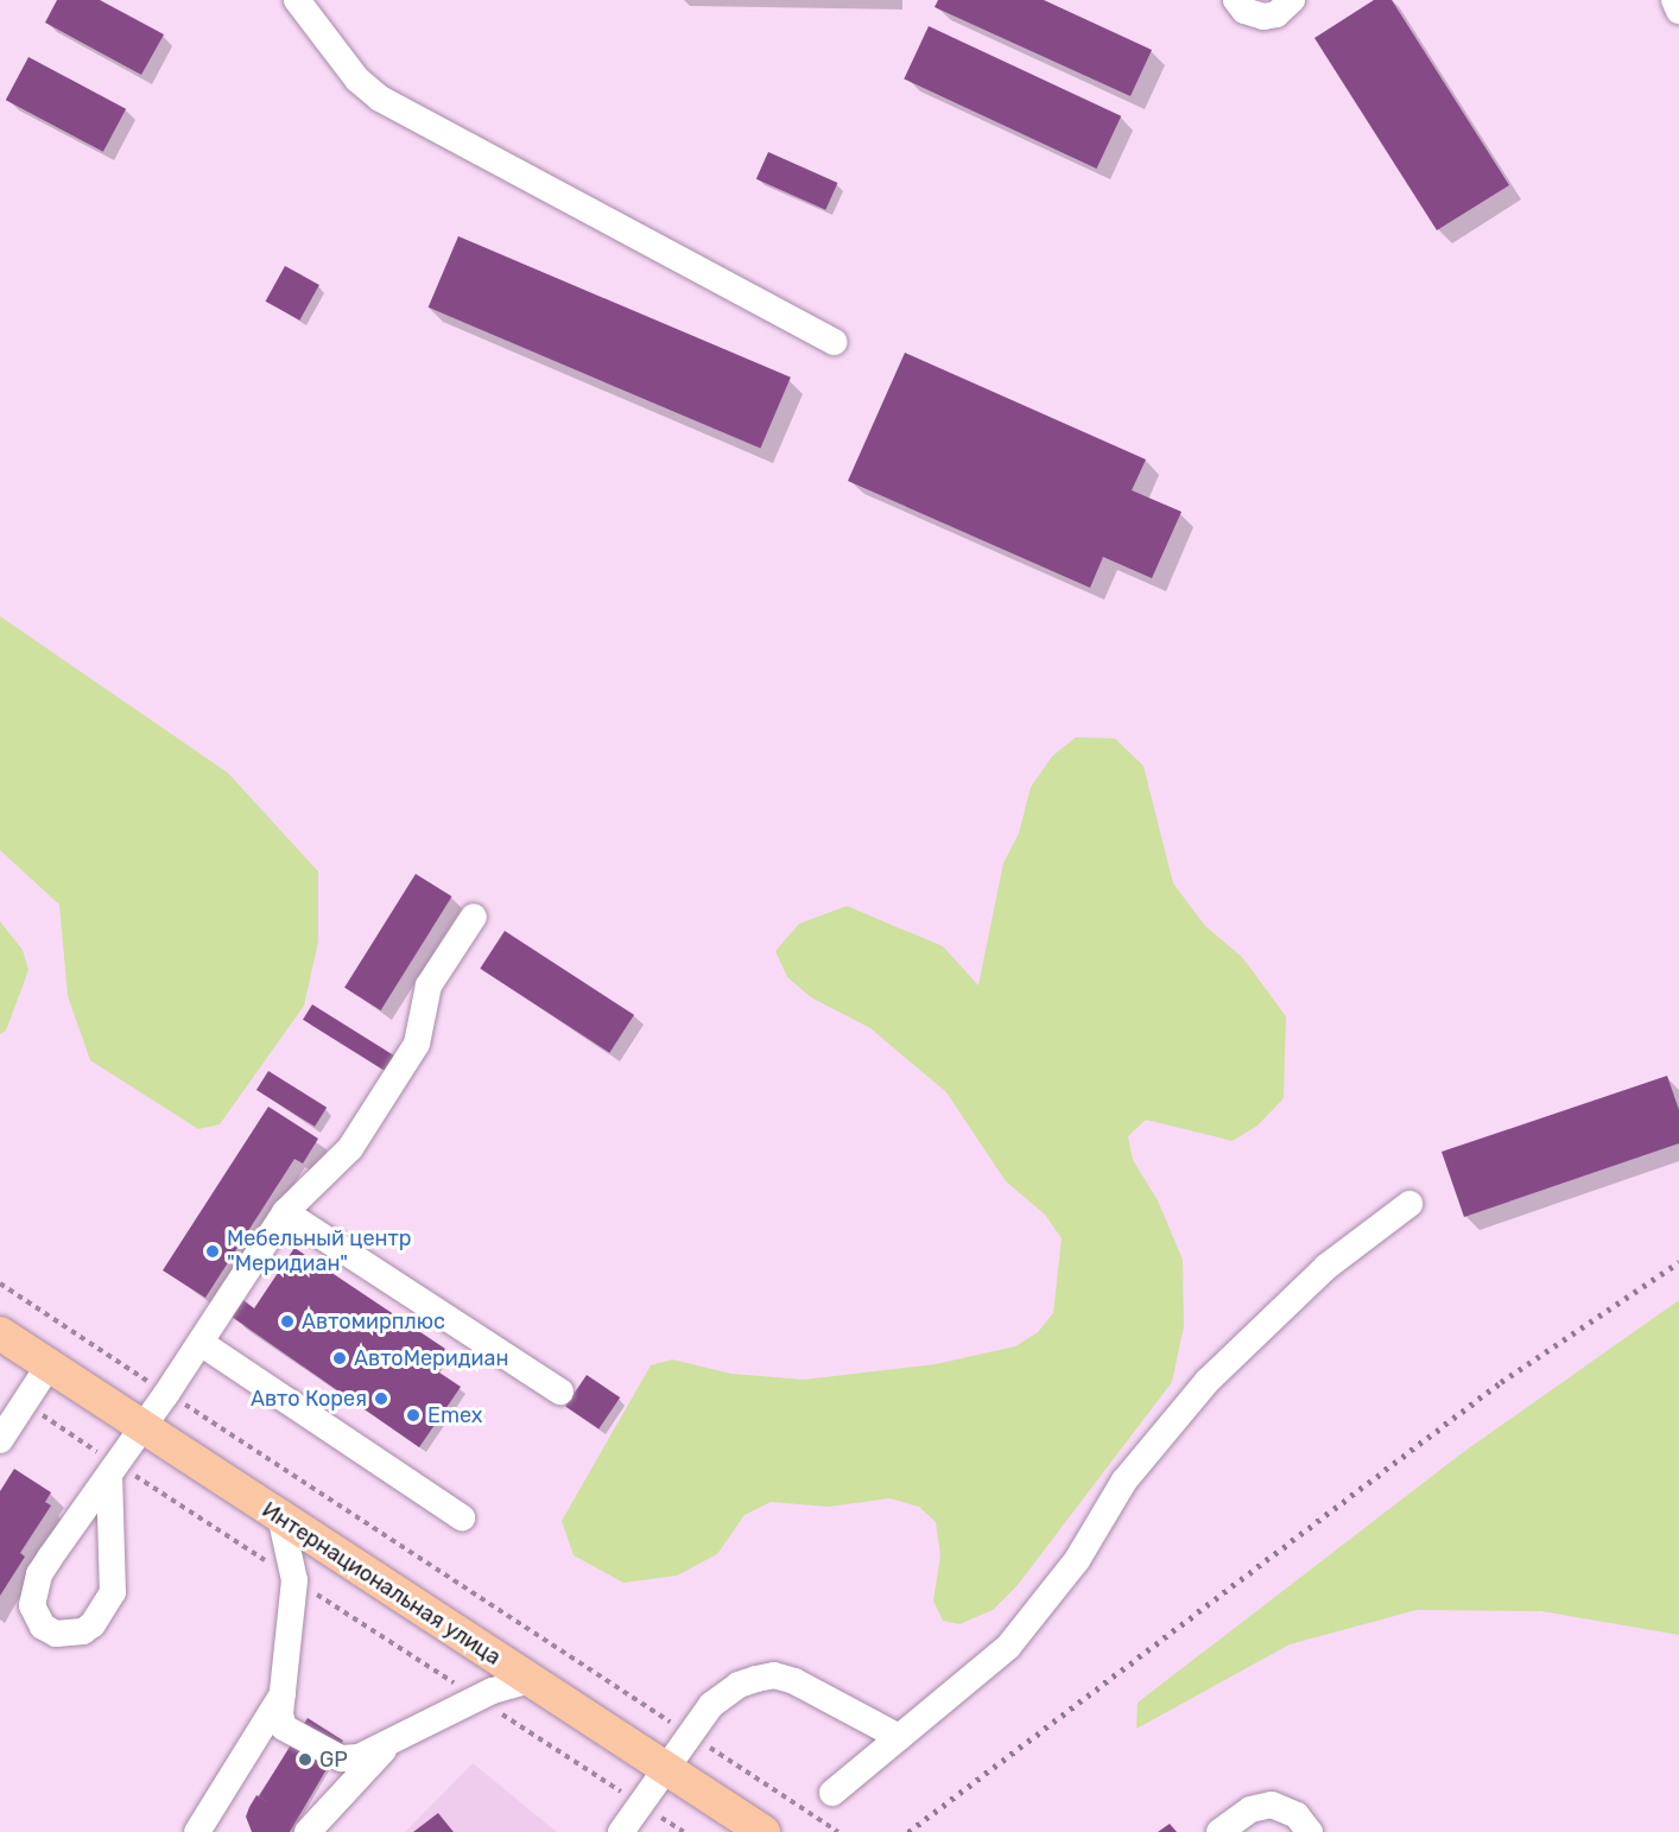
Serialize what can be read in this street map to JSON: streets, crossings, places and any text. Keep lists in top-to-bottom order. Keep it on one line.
{"streets":{"main road":["Интернациональная улица"]},"places":["Мебельный центр \"Меридиан\"","Автомирплюс","АвтоМеридиан","Авто Корея","Emex","GP"]}
